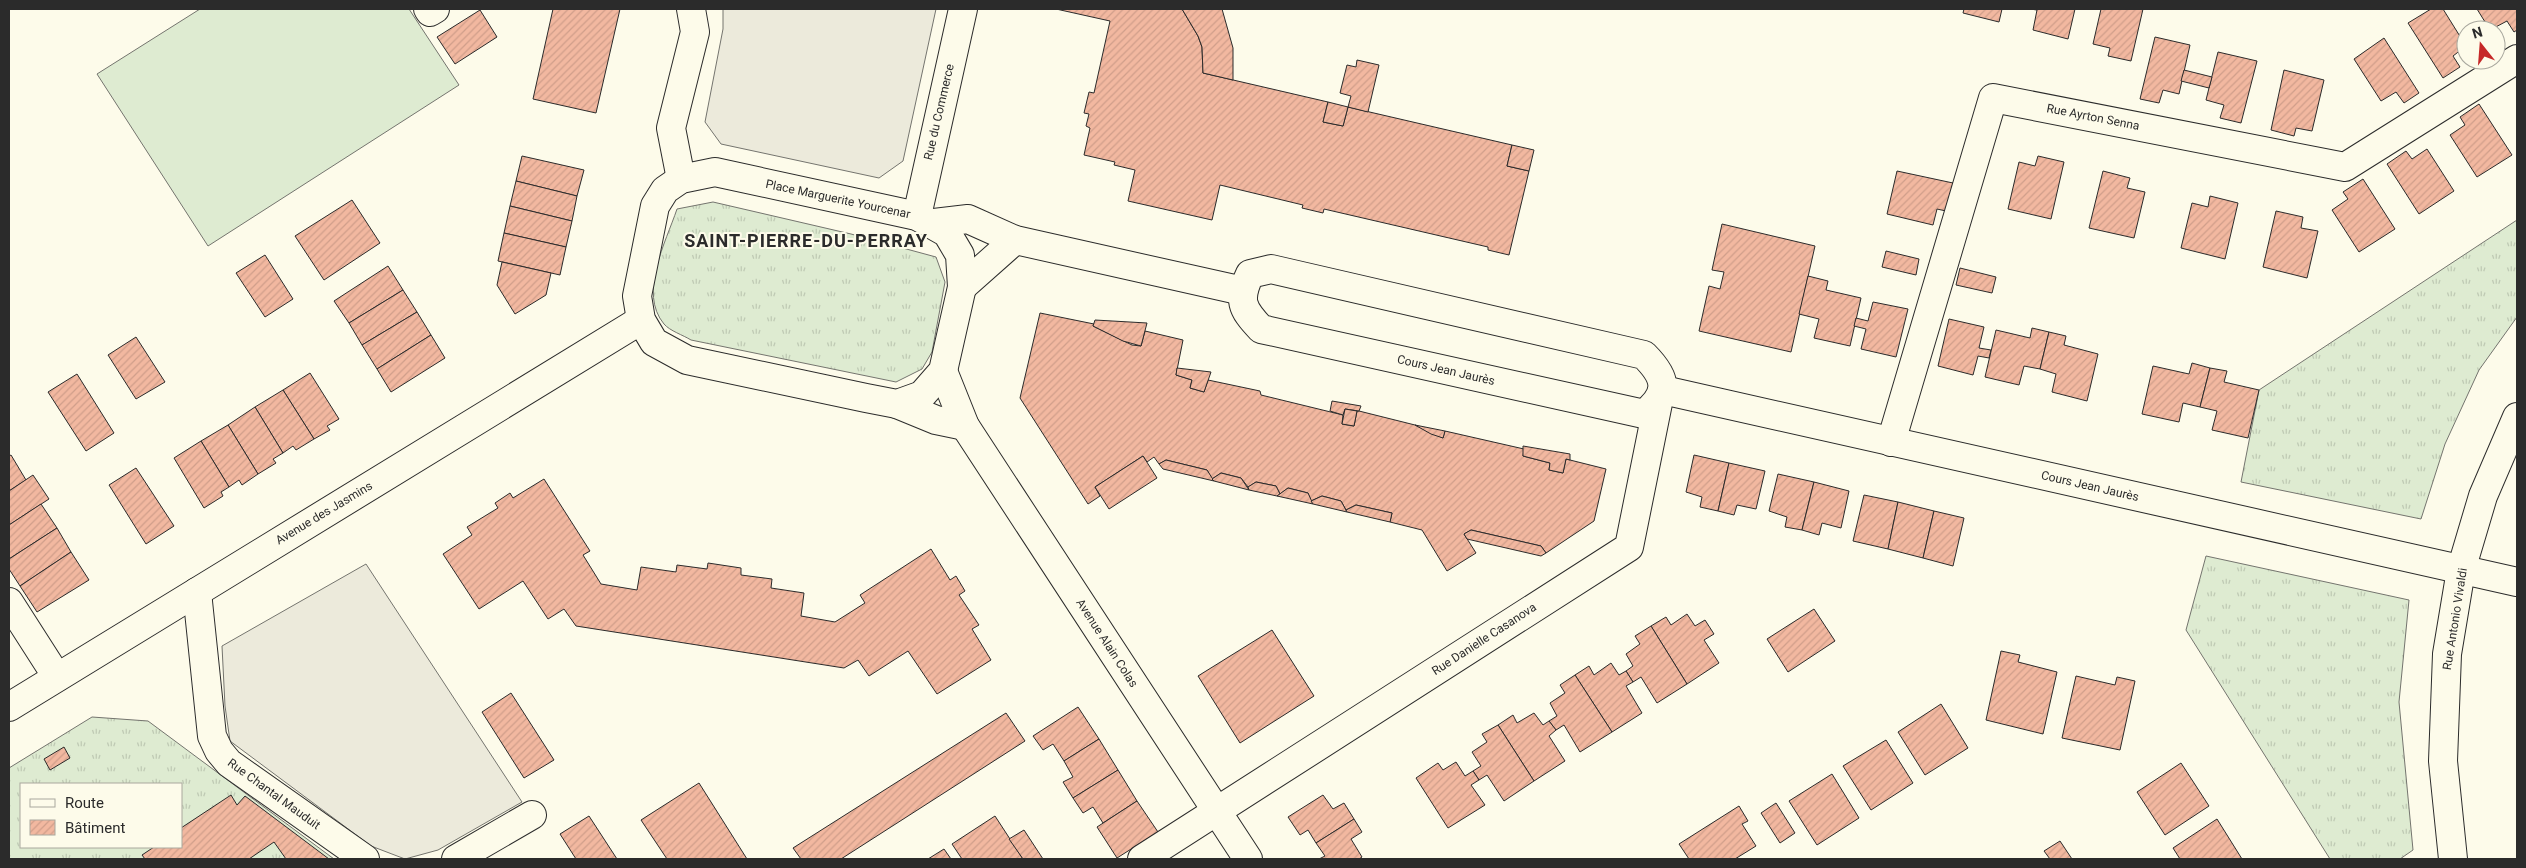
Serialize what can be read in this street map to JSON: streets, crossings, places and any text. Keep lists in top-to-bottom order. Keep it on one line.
{"streets":{"street":["Rue du Commerce","Rue Ayrton Senna","Place Marguerite Yourcenar","Cours Jean Jaurès","Avenue des Jasmins","Rue Antonio Vivaldi","Rue Danielle Casanova","Avenue Alain Colas","Rue Chantal Mauduit"]},"crossings":[["Rue du Commerce","Place Marguerite Yourcenar"],["Rue Ayrton Senna","Cours Jean Jaurès"],["Place Marguerite Yourcenar","Avenue des Jasmins"],["Cours Jean Jaurès","Rue Antonio Vivaldi"],["Cours Jean Jaurès","Rue Danielle Casanova"],["Avenue des Jasmins","Rue Chantal Mauduit"],["Rue Danielle Casanova","Avenue Alain Colas"]],"districts":["SAINT-PIERRE-DU-PERRAY"],"legend":["Route","Bâtiment"],"north":"top"}
